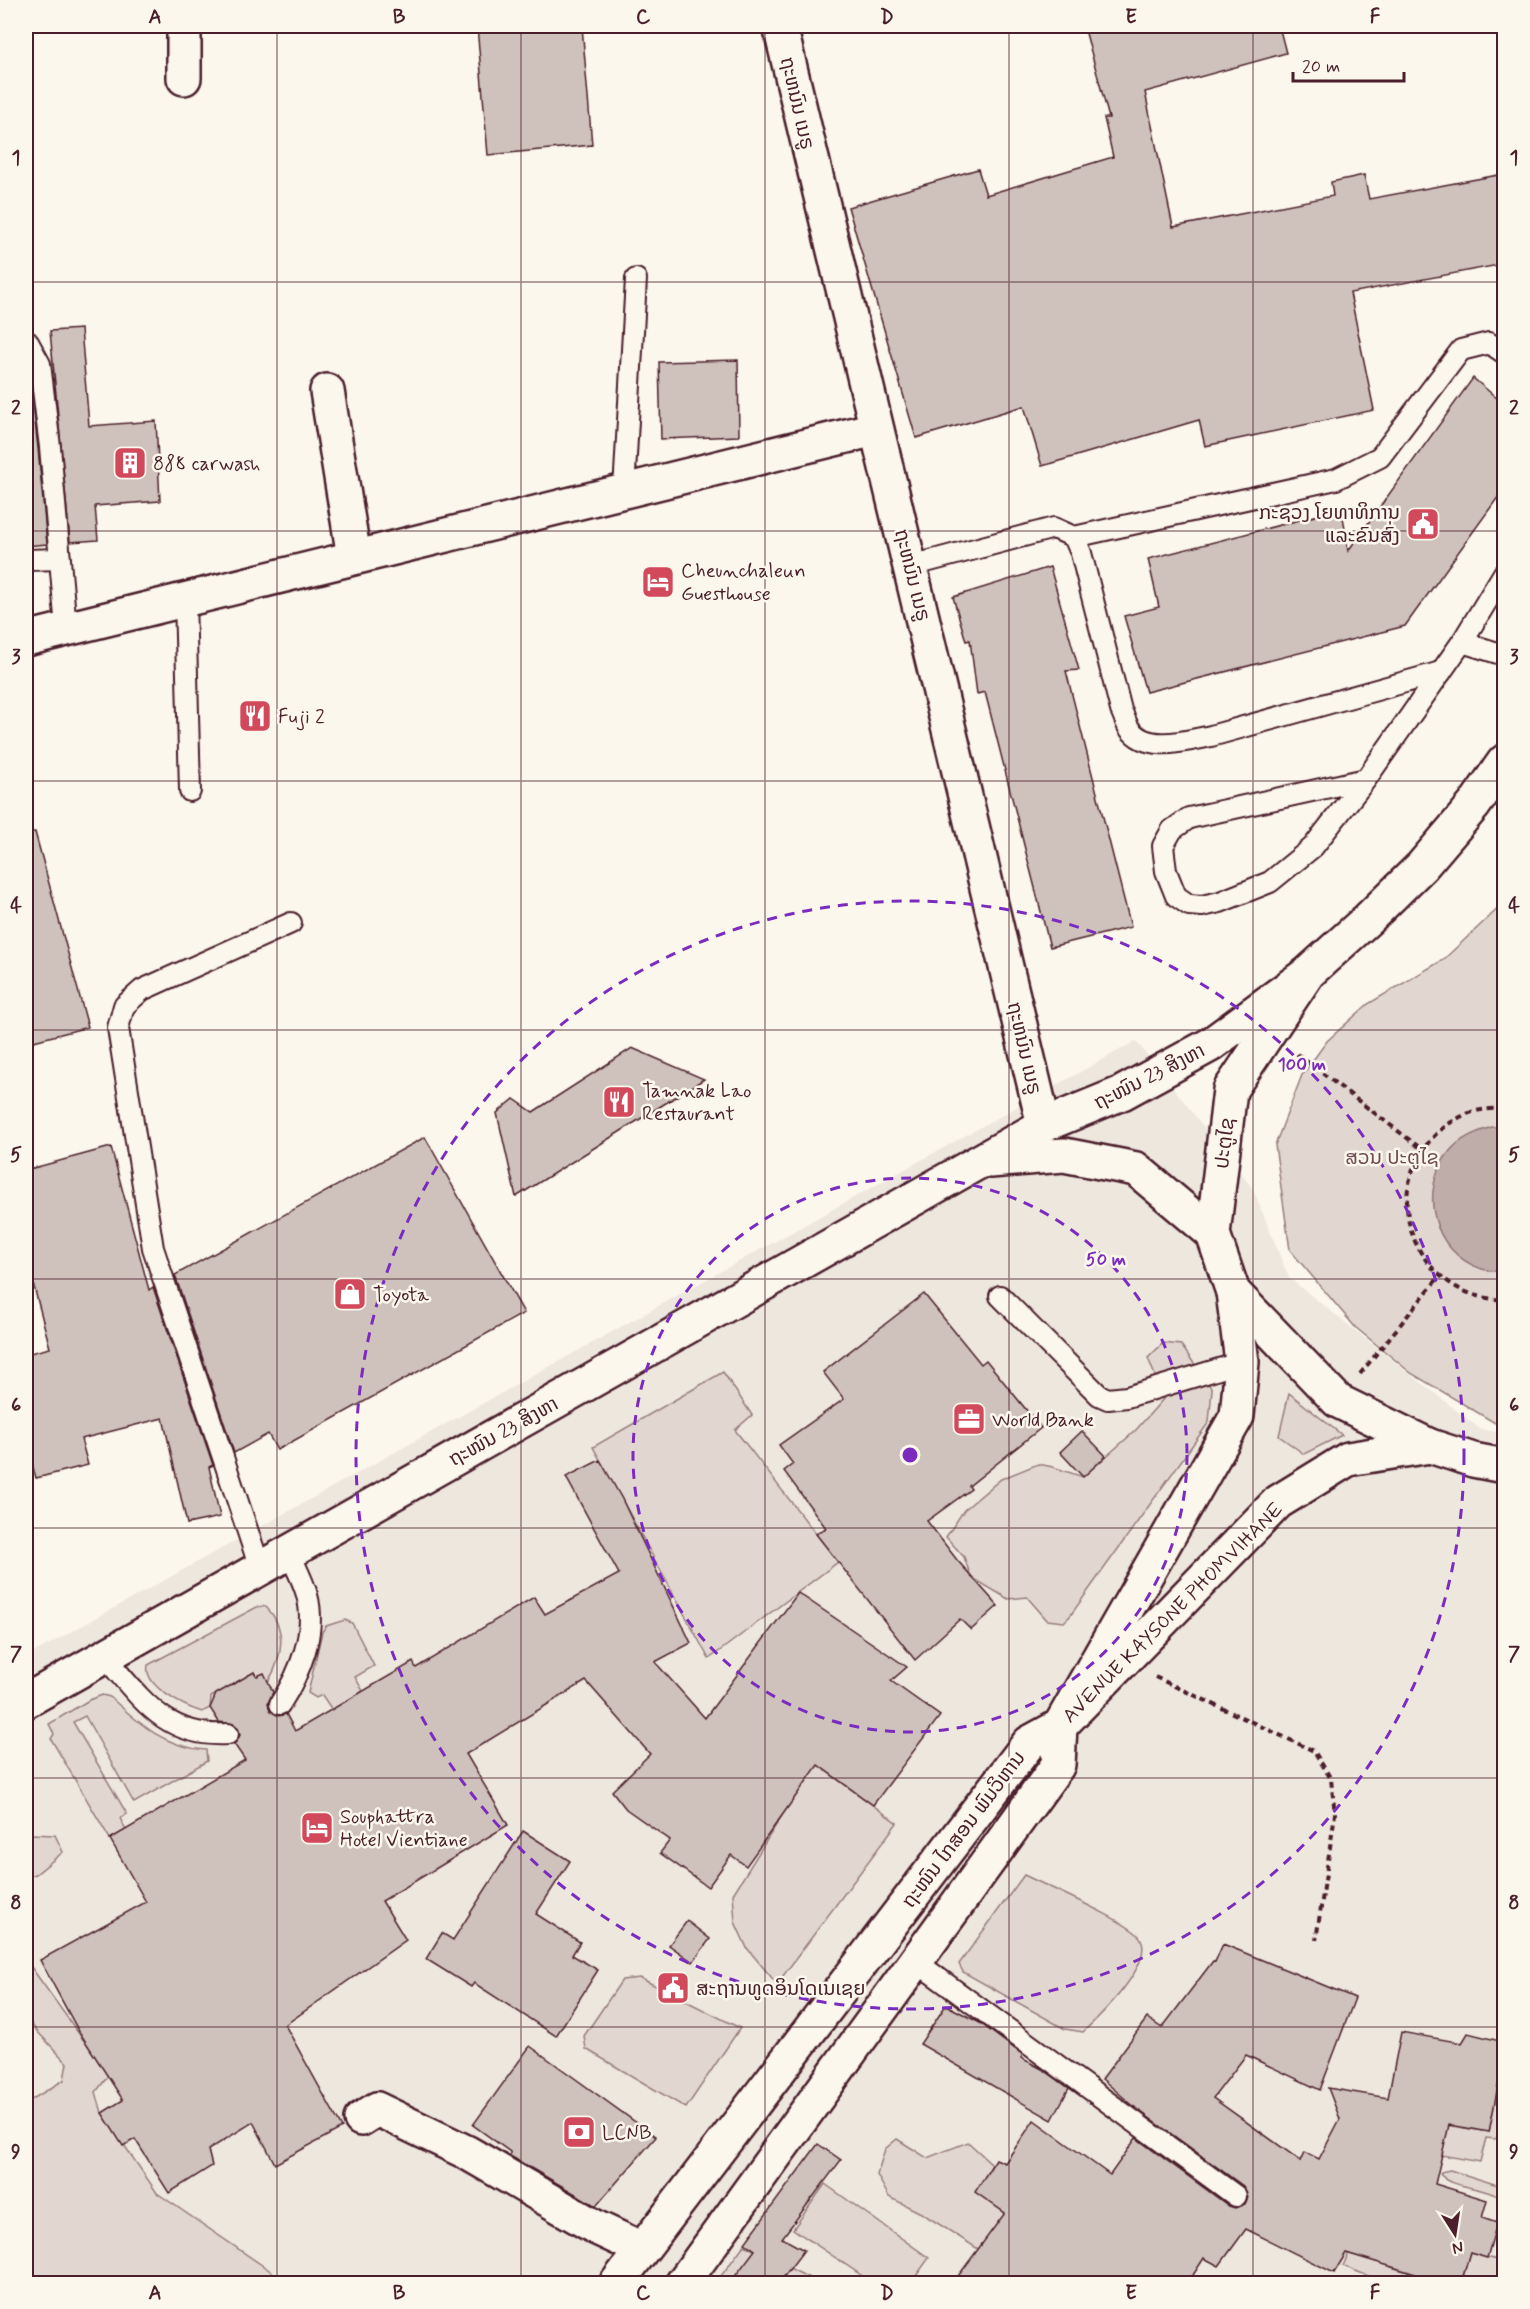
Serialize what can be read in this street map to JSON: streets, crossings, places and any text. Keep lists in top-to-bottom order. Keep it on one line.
{"streets":{"main road":["ຖະຫນົນ ເນຣູ","ຖະໜົນ 23 ສິງຫາ","ປະຕູໄຊ","AVENUE KAYSONE PHOMVIHANE","ຖະໜົນ ໄກສອນ ພົມວິຫານ"]},"crossings":[["ຖະຫນົນ ເນຣູ","ຖະໜົນ 23 ສິງຫາ"],["ຖະໜົນ 23 ສິງຫາ","ປະຕູໄຊ"],["ປະຕູໄຊ","AVENUE KAYSONE PHOMVIHANE"],["AVENUE KAYSONE PHOMVIHANE","ຖະໜົນ ໄກສອນ ພົມວິຫານ"]],"parks":["ສວນ ປະຕູໄຊ"],"places":{"building":["888 carwash"],"public building":["ກະຊວງ ໂຍທາທິການ ແລະຂົນສົ່ງ","ສະຖານທູດອິນໂດເນເຊຍ"],"hotel":["Cheunchaleun Guesthouse","Souphattra Hotel Vientiane"],"restaurant":["Fuji 2","Tamnak Lao Restaurant"],"shop":["Toyota"],"office":["World Bank"],"bank":["LCNB"]},"scale_bar":"20 m","north":"bottom","grid":{"columns":["A","B","C","D","E","F"],"rows":["1","2","3","4","5","6","7","8","9"]},"rings":["100 m","50 m"]}
